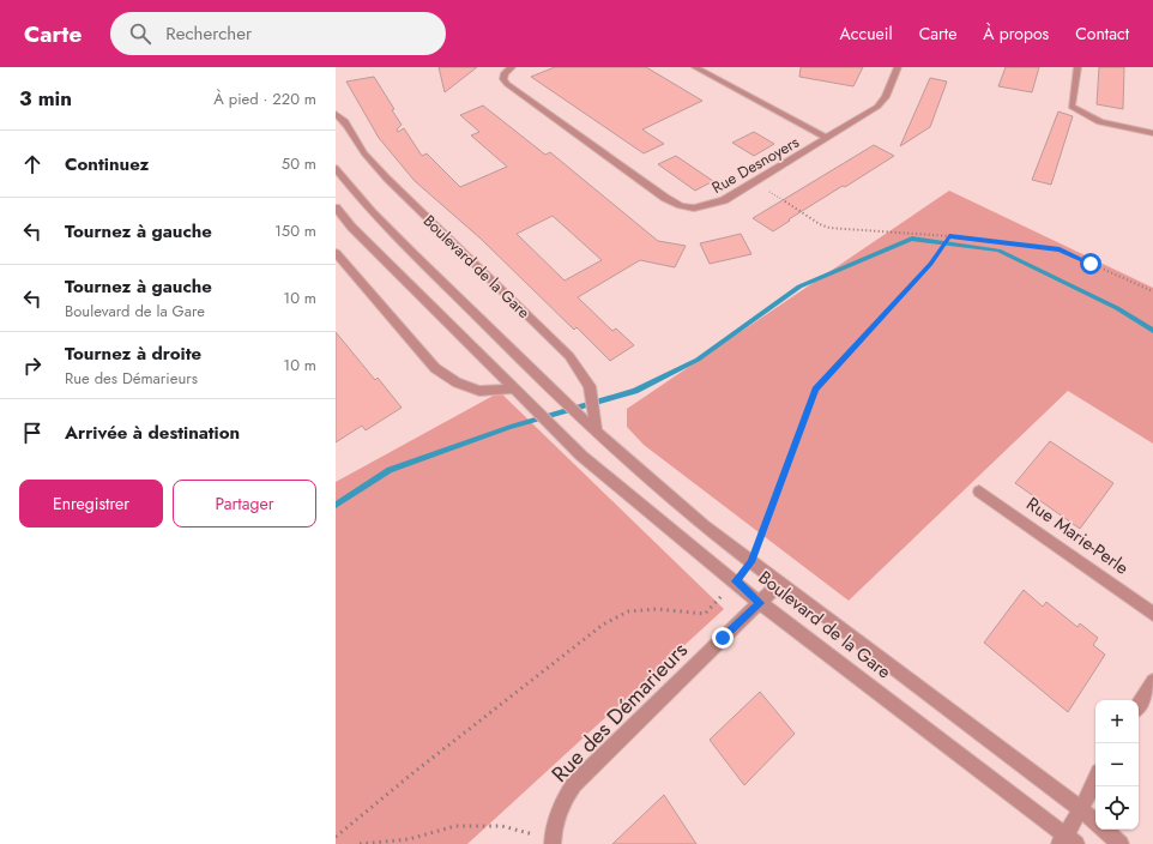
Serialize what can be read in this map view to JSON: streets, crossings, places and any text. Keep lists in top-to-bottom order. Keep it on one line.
{"streets":{"street":["Rue Desnoyers","Boulevard de la Gare","Rue Marie-Perle","Rue des Démarieurs"]},"crossings":[["Boulevard de la Gare","Rue des Démarieurs"]],"page":{"header":"Carte","search":"Rechercher","nav":["Accueil","Carte","À propos","Contact"],"heading":["3 min","À pied · 220 m"],"list":[["Continuez","50 m"],["Tournez à gauche","150 m"],["Tournez à gauche","Boulevard de la Gare","10 m"],["Tournez à droite","Rue des Démarieurs","10 m"],"Arrivée à destination"],"buttons":["Enregistrer","Partager"],"map_buttons":["+","−"]}}
